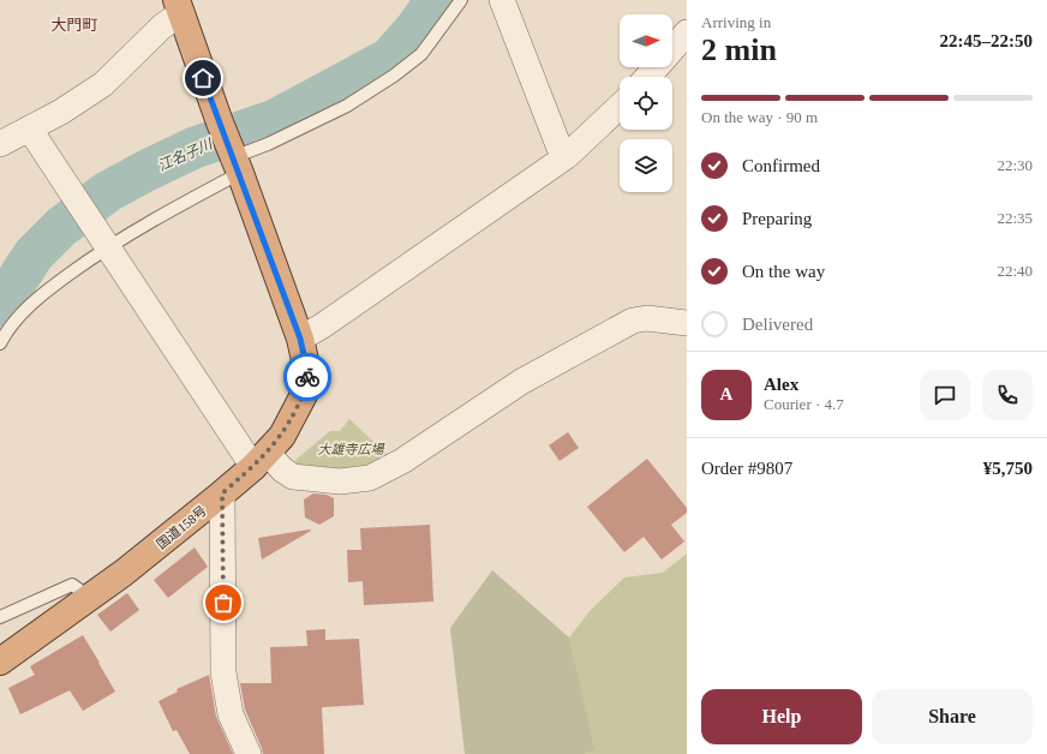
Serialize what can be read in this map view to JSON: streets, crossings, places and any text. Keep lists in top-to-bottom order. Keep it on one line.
{"streets":{"highway":["国道158号"]},"districts":["大門町"],"water":["江名子川"],"parks":["大雄寺広場"],"north":"right","page":{"heading":["2 min","Arriving in","22:45–22:50"],"panel":["Alex","Courier · 4.7","Order #9807","¥5,750"],"bar":"On the way · 90 m","list":[["Confirmed","22:30"],["Preparing","22:35"],["On the way","22:40"],"Delivered"],"round":"A","buttons":["Help","Share"]}}
